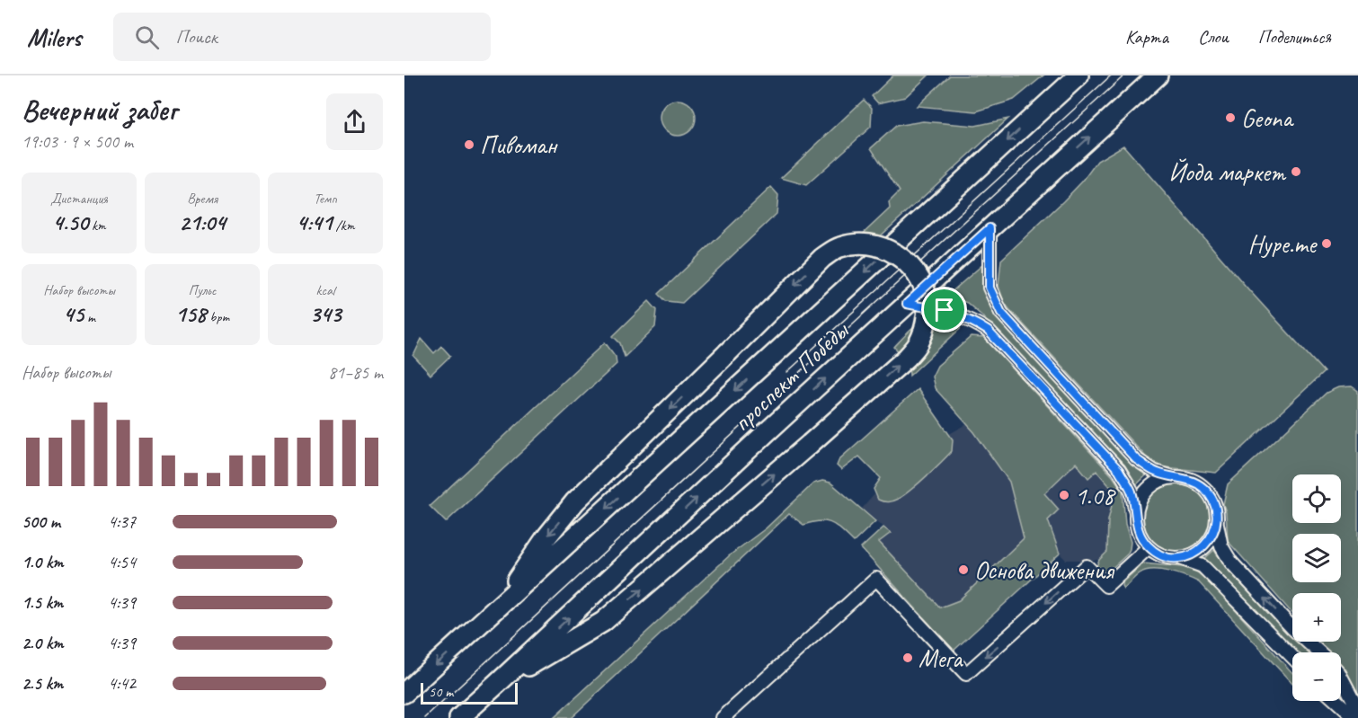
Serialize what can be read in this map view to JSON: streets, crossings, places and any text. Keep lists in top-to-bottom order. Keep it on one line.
{"streets":{"main road":["проспект Победы"]},"places":["Geona","Пивоман","Йода маркет","Hype.me","1.08","Основа движения","Мега"],"scale_bar":"50 m","page":{"header":"Milers","search":"Поиск","nav":["Карта","Слои","Поделиться"],"heading":["Вечерний забег","19:03 · 9 × 500 m"],"stats":[["Дистанция","4.50 km"],["Время","21:04"],["Темп","4:41 /km"],["Набор высоты","45 m"],["Пульс","158 bpm"],["kcal","343"]],"chart":["Набор высоты","81–85 m"],"map_buttons":["+","−"],"list":[{"name":"500 m","note":"4:37"},{"name":"1.0 km","note":"4:54"},{"name":"1.5 km","note":"4:39"},{"name":"2.0 km","note":"4:39"},{"name":"2.5 km","note":"4:42"}],"scale":"50 m"}}
